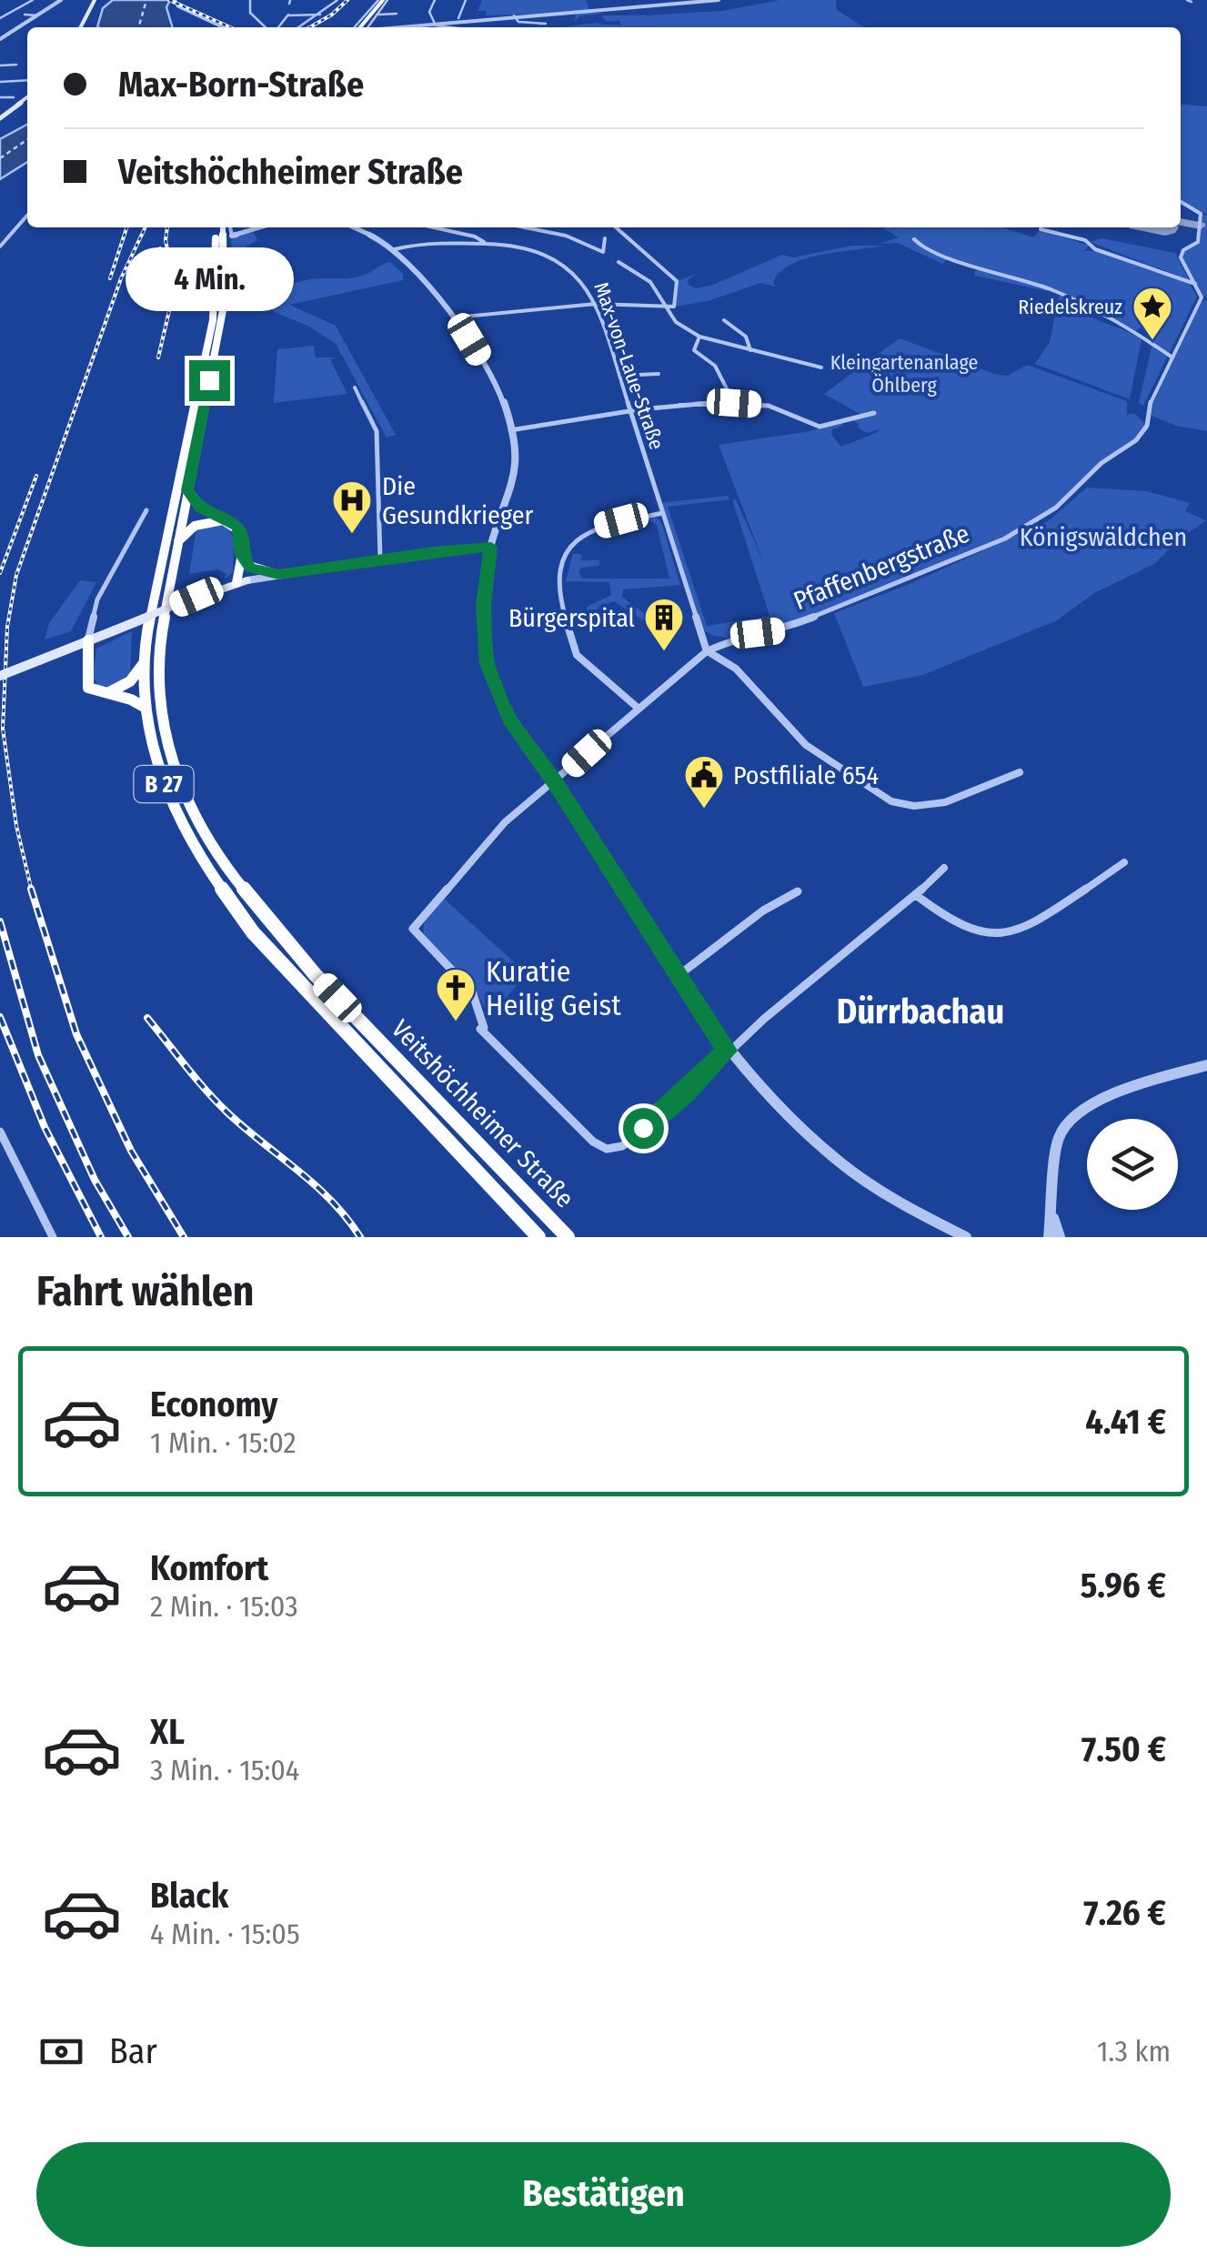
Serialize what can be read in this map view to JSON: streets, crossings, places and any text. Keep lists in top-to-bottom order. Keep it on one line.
{"streets":{"highway":["B 27","Veitshöchheimer Straße"],"street":["Max-von-Laue-Straße","Pfaffenbergstraße"]},"crossings":[["Max-von-Laue-Straße","Pfaffenbergstraße"]],"districts":["Dürrbachau"],"parks":["Kleingartenanlage Öhlberg","Königswäldchen"],"places":{"place":["Riedelskreuz"],"hospital":["Die Gesundkrieger"],"building":["Bürgerspital"],"public building":["Postfiliale 654"],"church":["Kuratie Heilig Geist"]},"page":{"banner":["Max-Born-Straße","Veitshöchheimer Straße"],"bubble":"4 Min.","heading":"Fahrt wählen","list":[{"name":"Economy","note":"1 Min. · 15:02","value":"4.41 €"},{"name":"Komfort","note":"2 Min. · 15:03","value":"5.96 €"},{"name":"XL","note":"3 Min. · 15:04","value":"7.50 €"},{"name":"Black","note":"4 Min. · 15:05","value":"7.26 €"}],"pay":["Bar","1.3 km"],"buttons":"Bestätigen"}}
